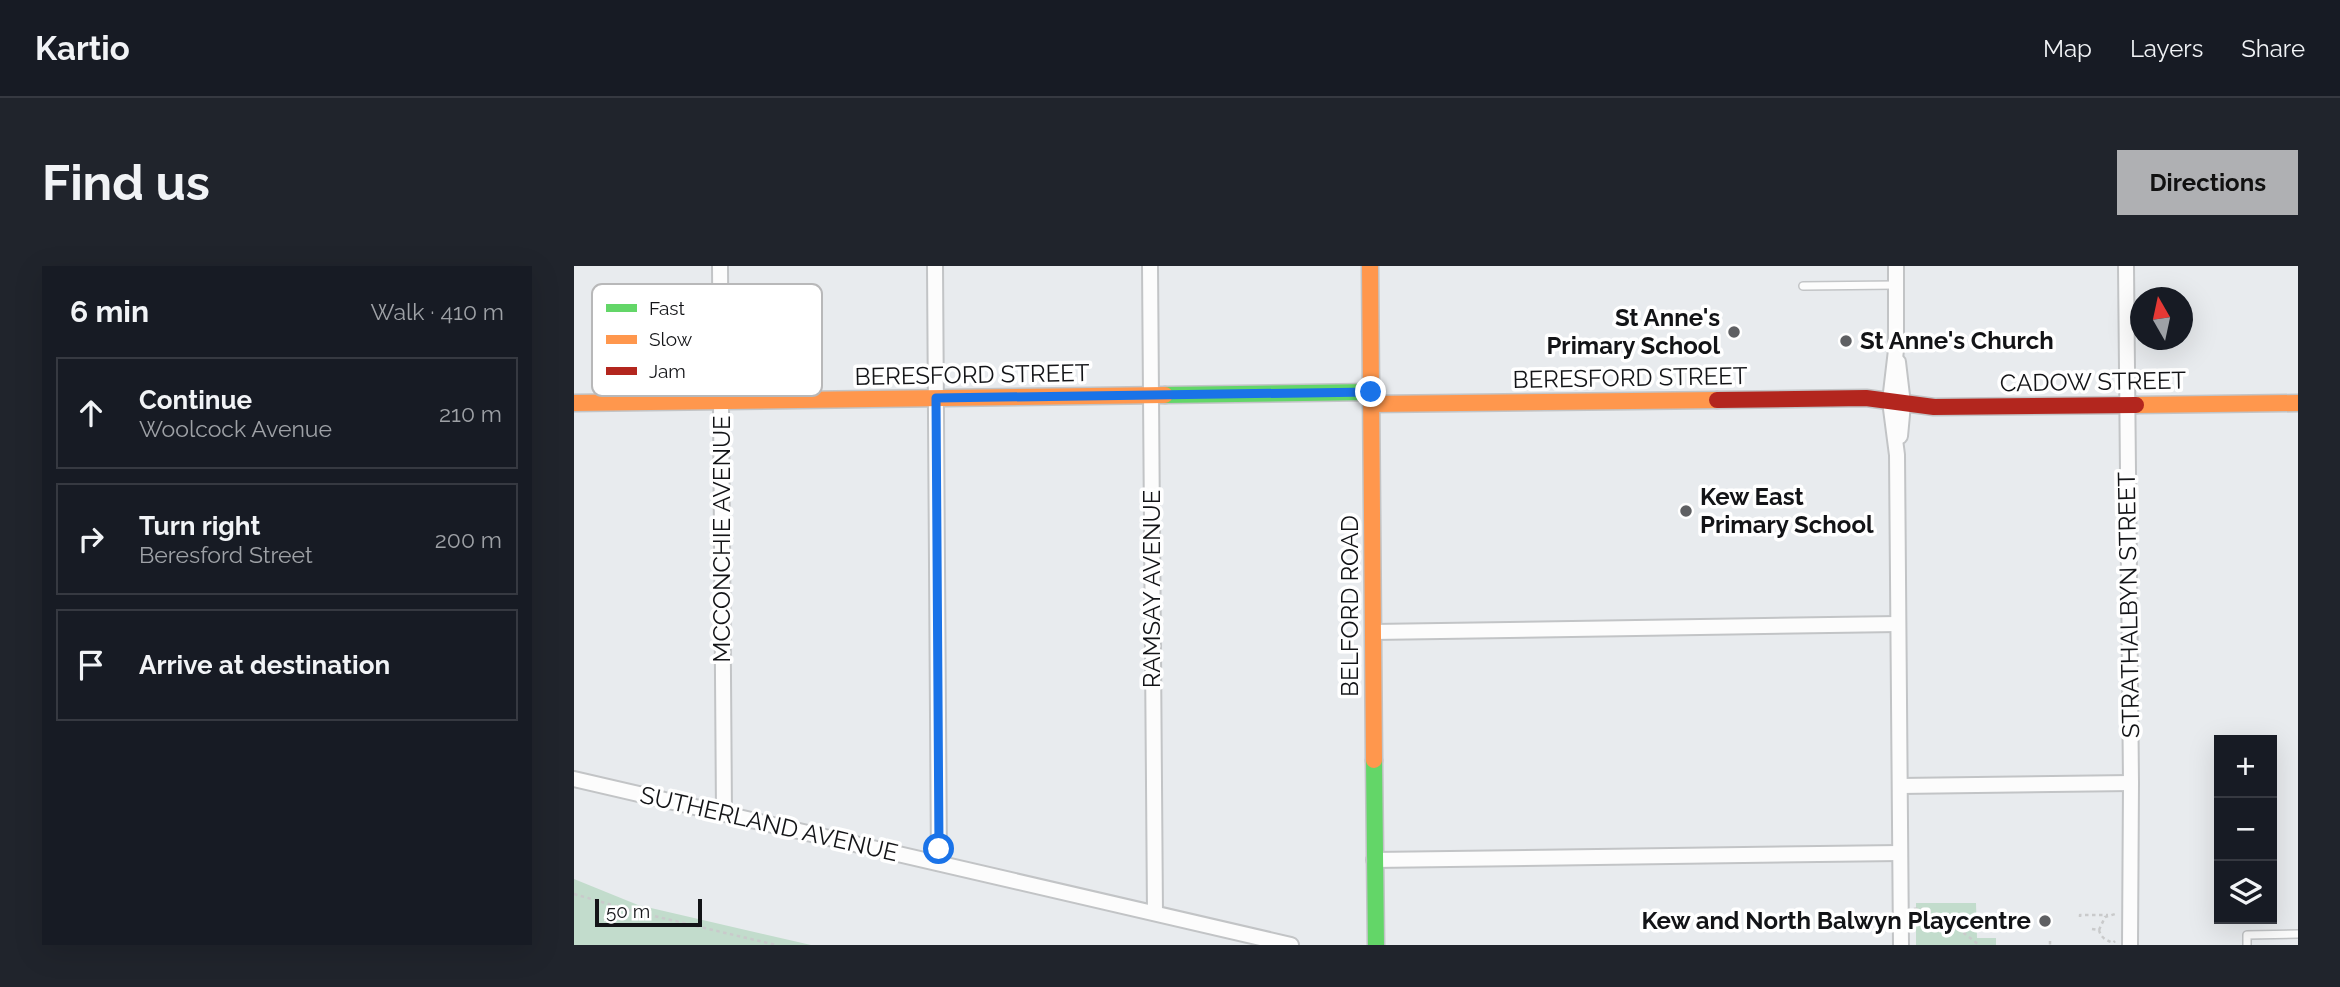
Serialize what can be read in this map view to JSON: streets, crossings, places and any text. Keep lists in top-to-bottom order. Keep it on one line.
{"streets":{"street":["BERESFORD STREET","CADOW STREET","MCCONCHIE AVENUE","RAMSAY AVENUE","STRATHALBYN STREET","BELFORD ROAD","SUTHERLAND AVENUE"]},"crossings":[["BERESFORD STREET","CADOW STREET"],["BERESFORD STREET","MCCONCHIE AVENUE"],["BERESFORD STREET","RAMSAY AVENUE"],["BERESFORD STREET","BELFORD ROAD"],["CADOW STREET","STRATHALBYN STREET"],["MCCONCHIE AVENUE","SUTHERLAND AVENUE"],["RAMSAY AVENUE","SUTHERLAND AVENUE"]],"places":["St Anne's Primary School","St Anne's Church","Kew East Primary School","Kew and North Balwyn Playcentre"],"legend":["Fast","Slow","Jam"],"scale_bar":"50 m","north":"top","page":{"header":"Kartio","nav":["Map","Layers","Share"],"buttons":"Directions","title":"Find us","heading":["6 min","Walk · 410 m"],"list":[["Continue","Woolcock Avenue","210 m"],["Turn right","Beresford Street","200 m"],"Arrive at destination"],"map_buttons":["+","−"],"scale":"50 m"}}
